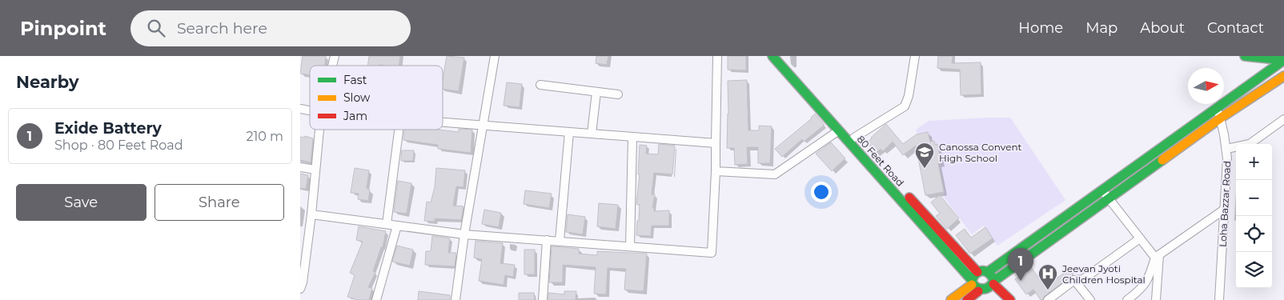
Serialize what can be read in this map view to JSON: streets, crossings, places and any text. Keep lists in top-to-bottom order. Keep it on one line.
{"streets":{"main road":["80 Feet Road"],"street":["Loha Bazzar Road"]},"places":{"school or university":["Canossa Convent High School"],"hospital":["Jeevan Jyoti Children Hospital"]},"legend":["Fast","Slow","Jam"],"north":"right","page":{"header":"Pinpoint","search":"Search here","nav":["Home","Map","About","Contact"],"heading":"Nearby","list":[{"mark":"1","name":"Exide Battery","note":"Shop · 80 Feet Road","value":"210 m"}],"map_buttons":["+","−"],"buttons":["Save","Share"],"pins":"1"}}
